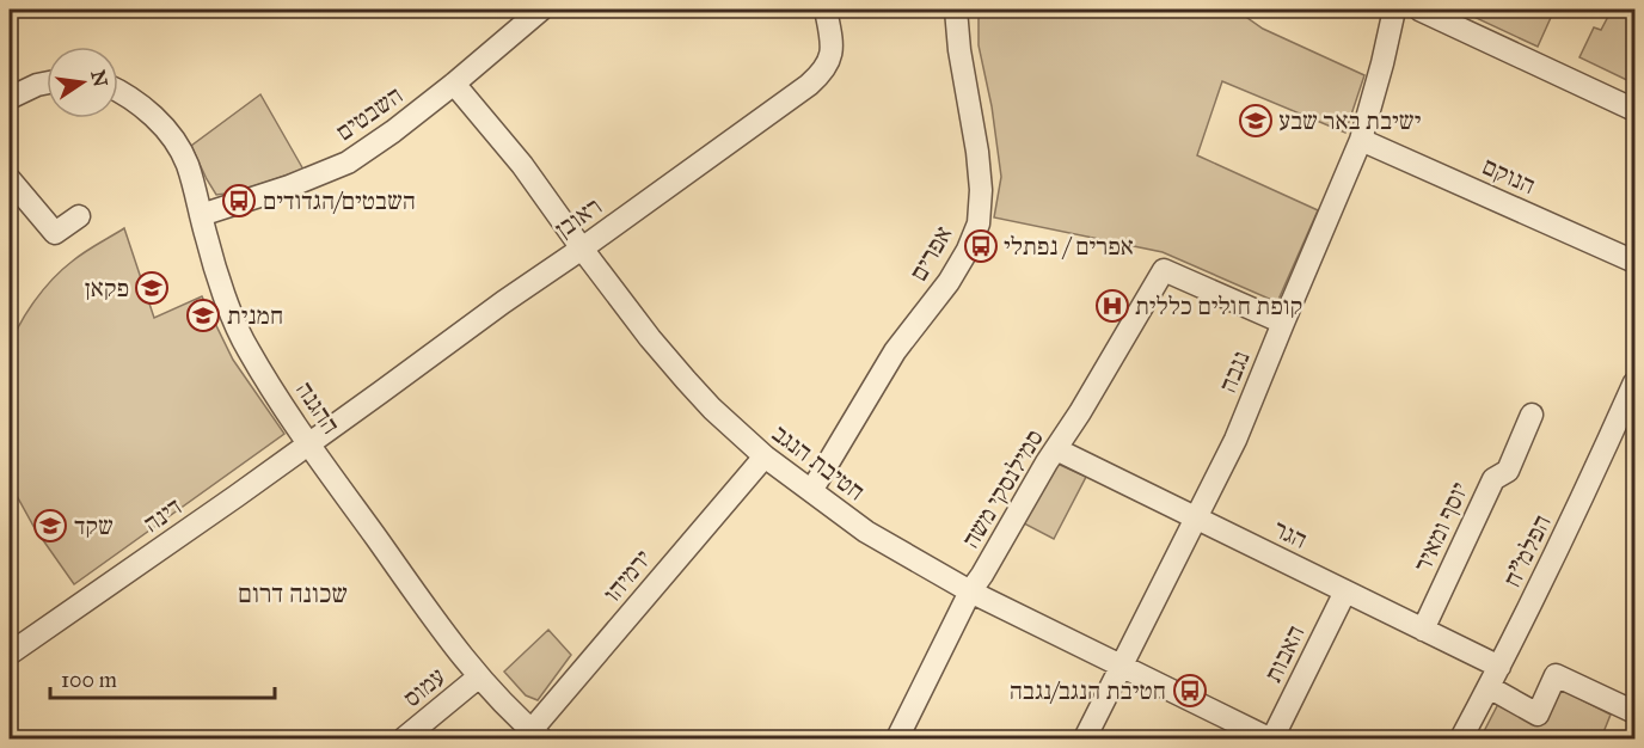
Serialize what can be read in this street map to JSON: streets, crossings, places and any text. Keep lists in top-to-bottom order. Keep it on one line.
{"streets":{"street":["השבטים","הנוקם","ראובן","אפרים","נגבה","ההגנה","חטיבת הנגב","סמילנסקי משה","דינה","יוסף ומאיר","הגר","הפלמ\"ח","ירמיהו","האבות","עמוס"]},"crossings":[["השבטים","ההגנה"],["השבטים","חטיבת הנגב"],["הנוקם","נגבה"],["ראובן","ההגנה"],["ראובן","חטיבת הנגב"],["ראובן","דינה"],["אפרים","חטיבת הנגב"],["נגבה","חטיבת הנגב"],["נגבה","סמילנסקי משה"],["נגבה","הגר"],["ההגנה","דינה"],["ההגנה","ירמיהו"],["ההגנה","עמוס"],["חטיבת הנגב","סמילנסקי משה"],["חטיבת הנגב","ירמיהו"],["חטיבת הנגב","האבות"],["סמילנסקי משה","הגר"],["יוסף ומאיר","הגר"],["הגר","הפלמ\"ח"],["הגר","האבות"]],"districts":["שכונה דרום"],"places":{"school or university":["ישיבת באר שבע","פקאן","חמנית","שקד"],"bus stop":["השבטים/הגדודים","אפרים / נפתלי","חטיבת הנגב/נגבה"],"hospital":["קופת חולים כללית"]},"scale_bar":"100 m","north":"right"}
